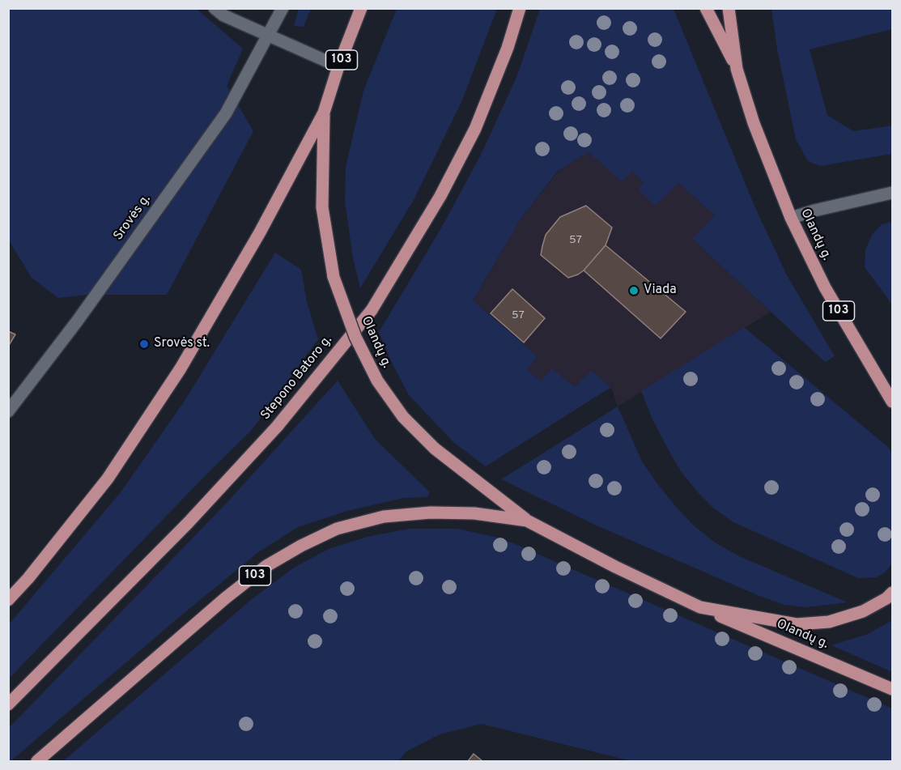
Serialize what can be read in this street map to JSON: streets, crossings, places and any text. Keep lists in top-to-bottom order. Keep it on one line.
{"streets":{"main road":["103","Olandų g.","Stepono Batoro g."],"street":["Srovės g."]},"crossings":[["103","Olandų g."]],"places":["Viada","Srovės st."],"house_numbers":["57","57"]}
